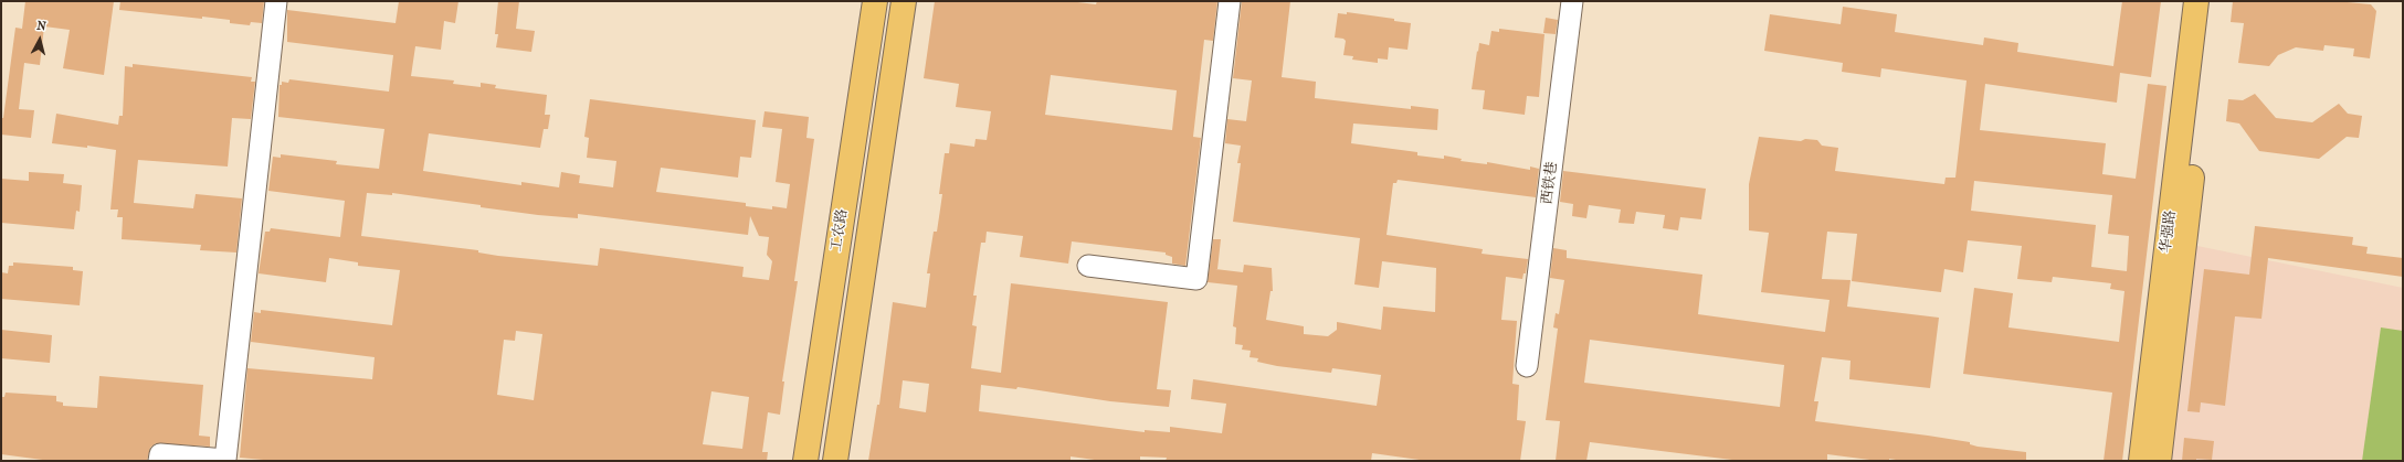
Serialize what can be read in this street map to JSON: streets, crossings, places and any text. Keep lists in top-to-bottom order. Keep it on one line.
{"streets":{"main road":["工农路","华强路"],"street":["西铁巷"]},"north":"top"}
